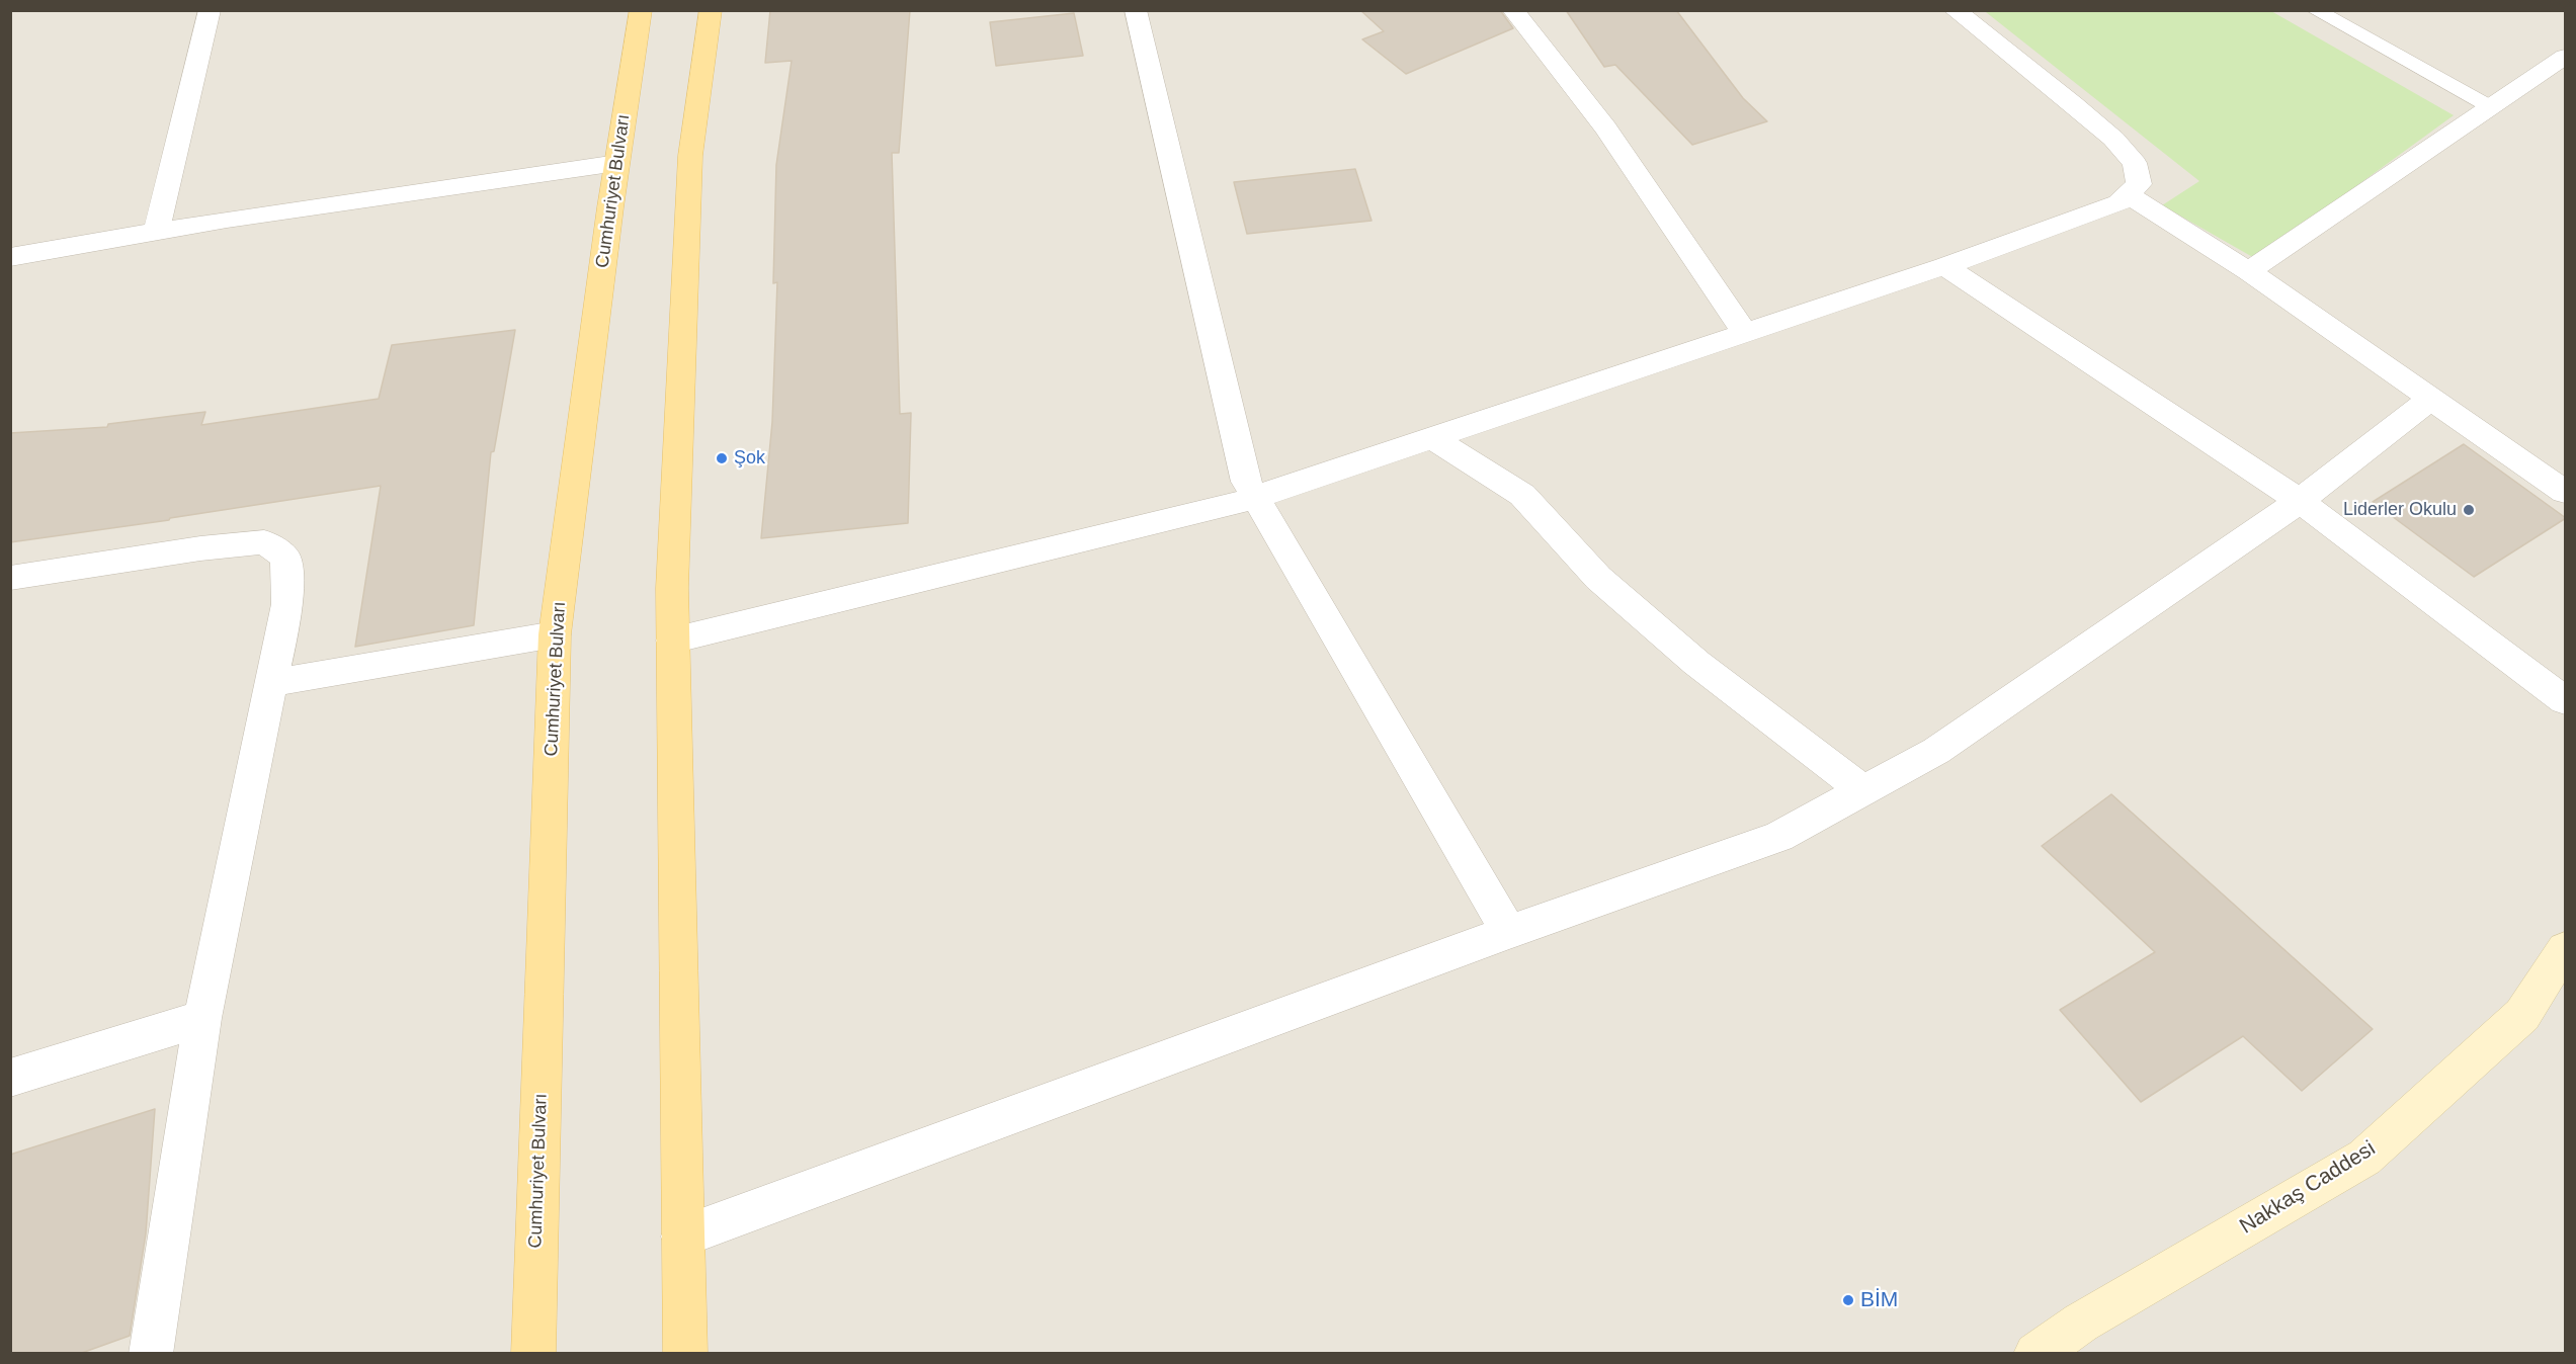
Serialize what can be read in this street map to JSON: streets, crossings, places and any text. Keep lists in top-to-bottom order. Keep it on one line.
{"streets":{"main road":["Cumhuriyet Bulvarı"],"street":["Nakkaş Caddesi"]},"places":["Şok","Liderler Okulu","BİM"]}
